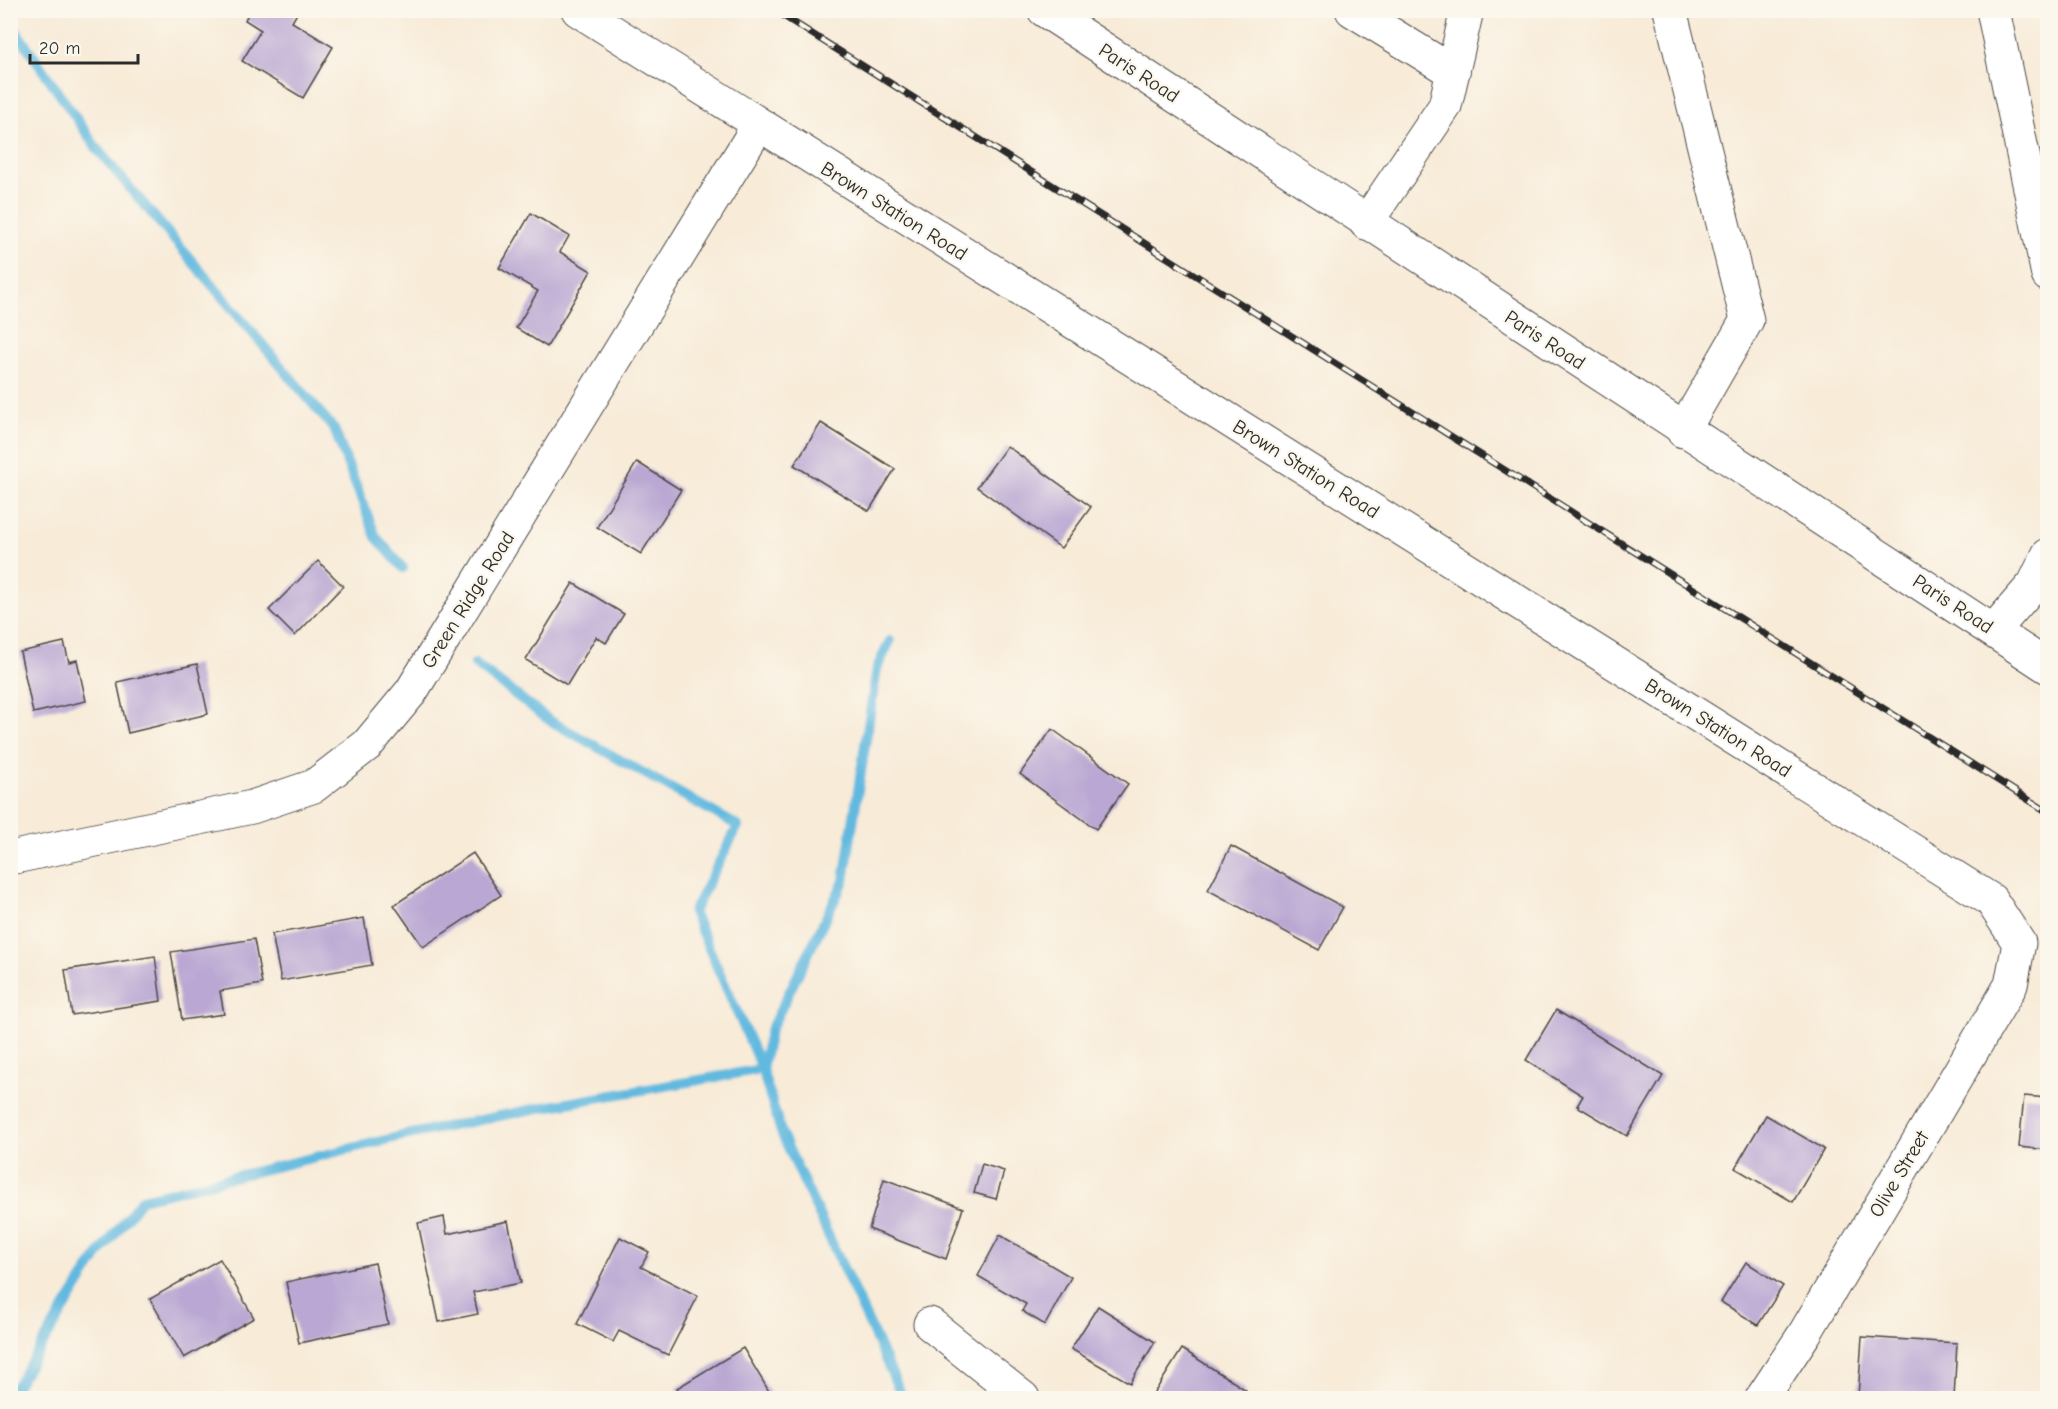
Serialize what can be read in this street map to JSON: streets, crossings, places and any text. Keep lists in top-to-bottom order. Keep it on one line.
{"streets":{"street":["Paris Road","Brown Station Road","Green Ridge Road","Olive Street"]},"crossings":[["Brown Station Road","Green Ridge Road"],["Brown Station Road","Olive Street"]],"scale_bar":"20 m"}
